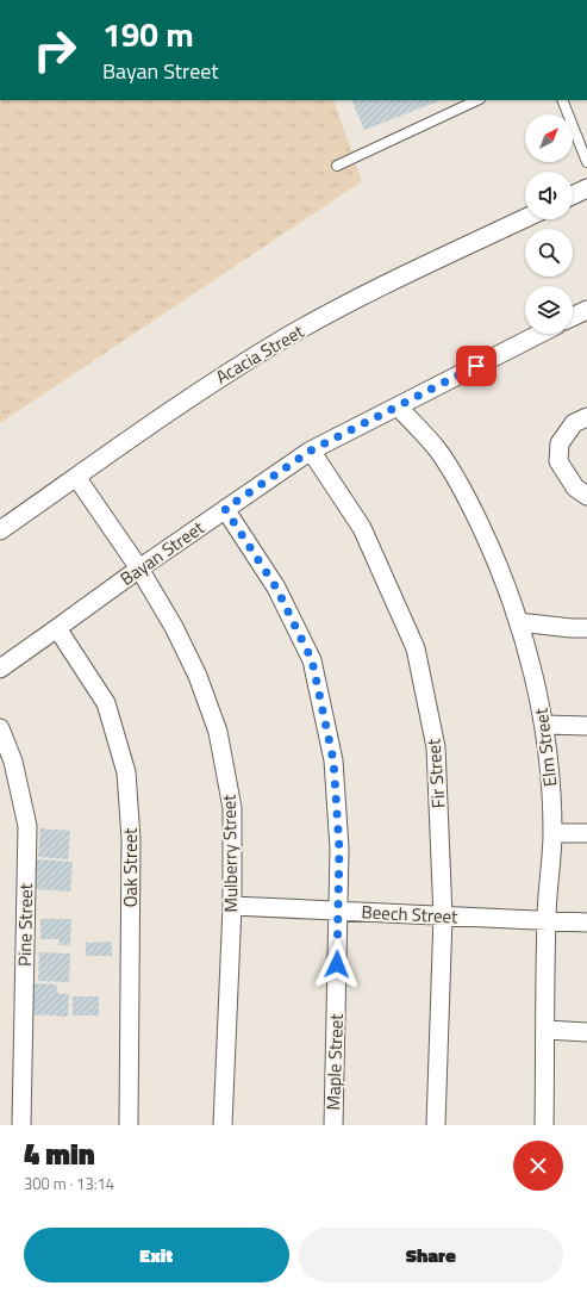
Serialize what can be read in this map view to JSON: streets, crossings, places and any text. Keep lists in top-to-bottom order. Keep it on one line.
{"streets":{"street":["Acacia Street","Bayan Street","Elm Street","Fir Street","Mulberry Street","Oak Street","Beech Street","Pine Street","Maple Street"]},"crossings":[["Acacia Street","Mulberry Street"],["Bayan Street","Elm Street"],["Bayan Street","Fir Street"],["Bayan Street","Mulberry Street"],["Bayan Street","Oak Street"],["Bayan Street","Maple Street"],["Elm Street","Beech Street"],["Fir Street","Beech Street"],["Mulberry Street","Beech Street"],["Beech Street","Maple Street"]],"north":"top right","page":{"turn":["190 m","Bayan Street"],"heading":["4 min","300 m · 13:14"],"buttons":["Exit","Share"]}}
